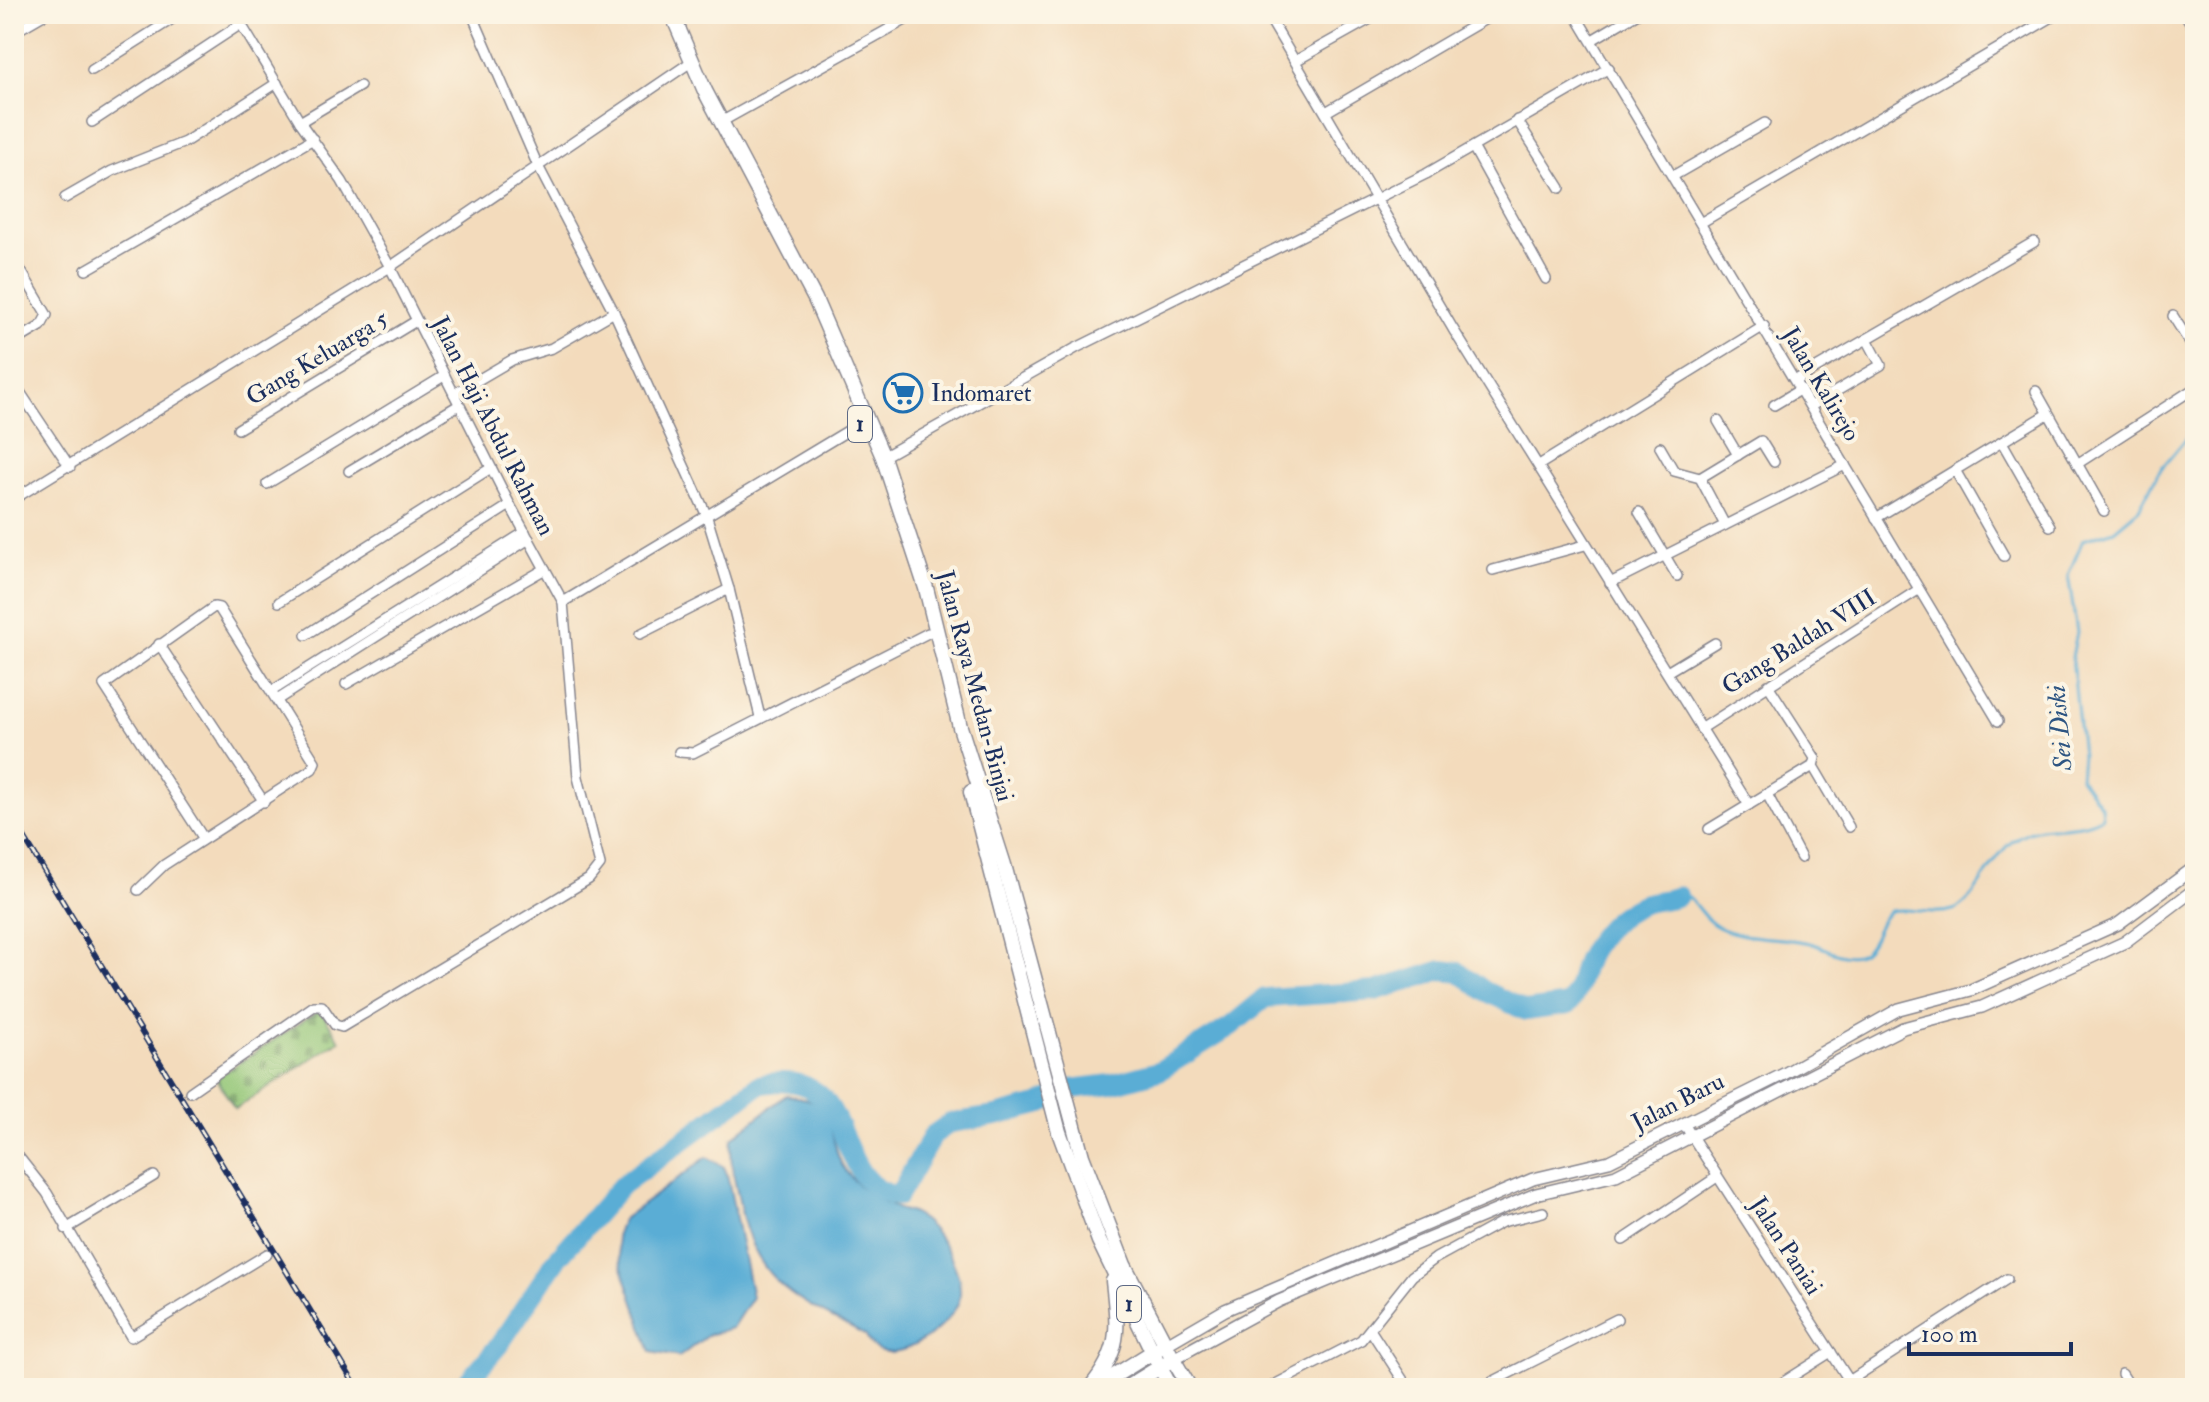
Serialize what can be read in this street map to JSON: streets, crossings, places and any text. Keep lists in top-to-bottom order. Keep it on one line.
{"streets":{"main road":["1","Jalan Raya Medan-Binjai"],"street":["Gang Keluarga 5","Jalan Kalirejo","Jalan Haji Abdul Rahman","Gang Baldah VIII","Jalan Baru","Jalan Paniai"]},"crossings":[["Gang Keluarga 5","Jalan Haji Abdul Rahman"],["Jalan Kalirejo","Gang Baldah VIII"],["Jalan Raya Medan-Binjai","Jalan Baru"],["Jalan Baru","Jalan Paniai"]],"water":["Sei Diski"],"places":{"supermarket":["Indomaret"]},"scale_bar":"100 m"}
